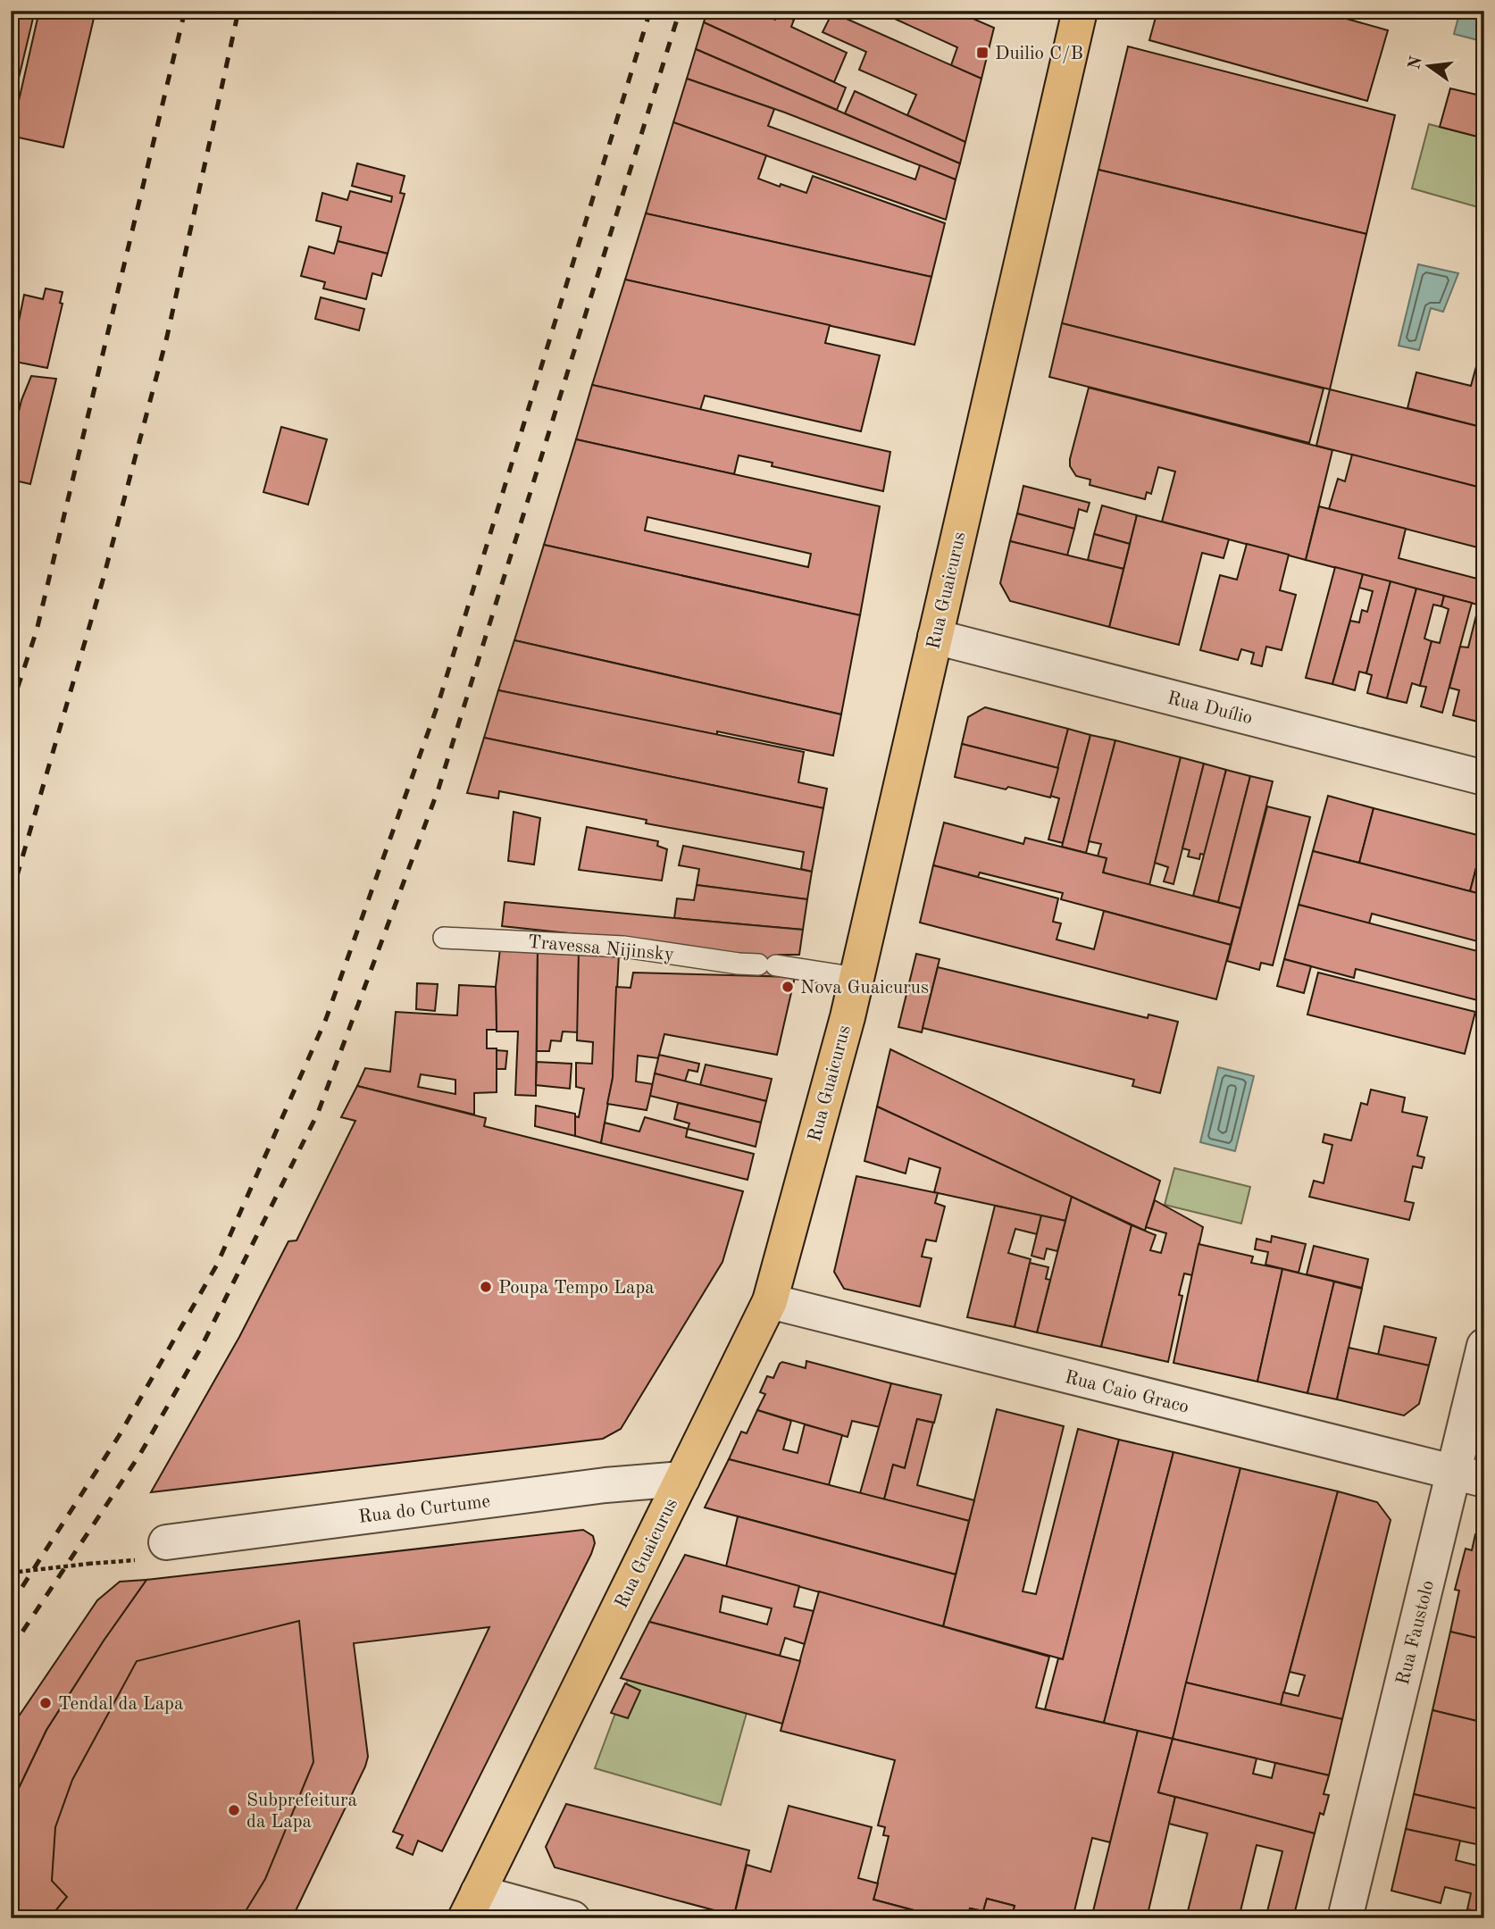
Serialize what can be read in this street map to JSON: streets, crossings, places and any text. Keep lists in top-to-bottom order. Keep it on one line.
{"streets":{"main road":["Rua Guaicurus"],"street":["Rua Duílio","Rua Caio Graco","Rua do Curtume","Rua Faustolo"],"lane":["Travessa Nijinsky"]},"crossings":[["Rua Guaicurus","Rua Duílio"],["Rua Guaicurus","Travessa Nijinsky"],["Rua Guaicurus","Rua Caio Graco"],["Rua Guaicurus","Rua do Curtume"],["Rua Caio Graco","Rua Faustolo"]],"places":{"transit":["Duilio C/B"],"other":["Nova Guaicurus","Poupa Tempo Lapa","Tendal da Lapa","Subprefeitura da Lapa"]},"north":"left"}
